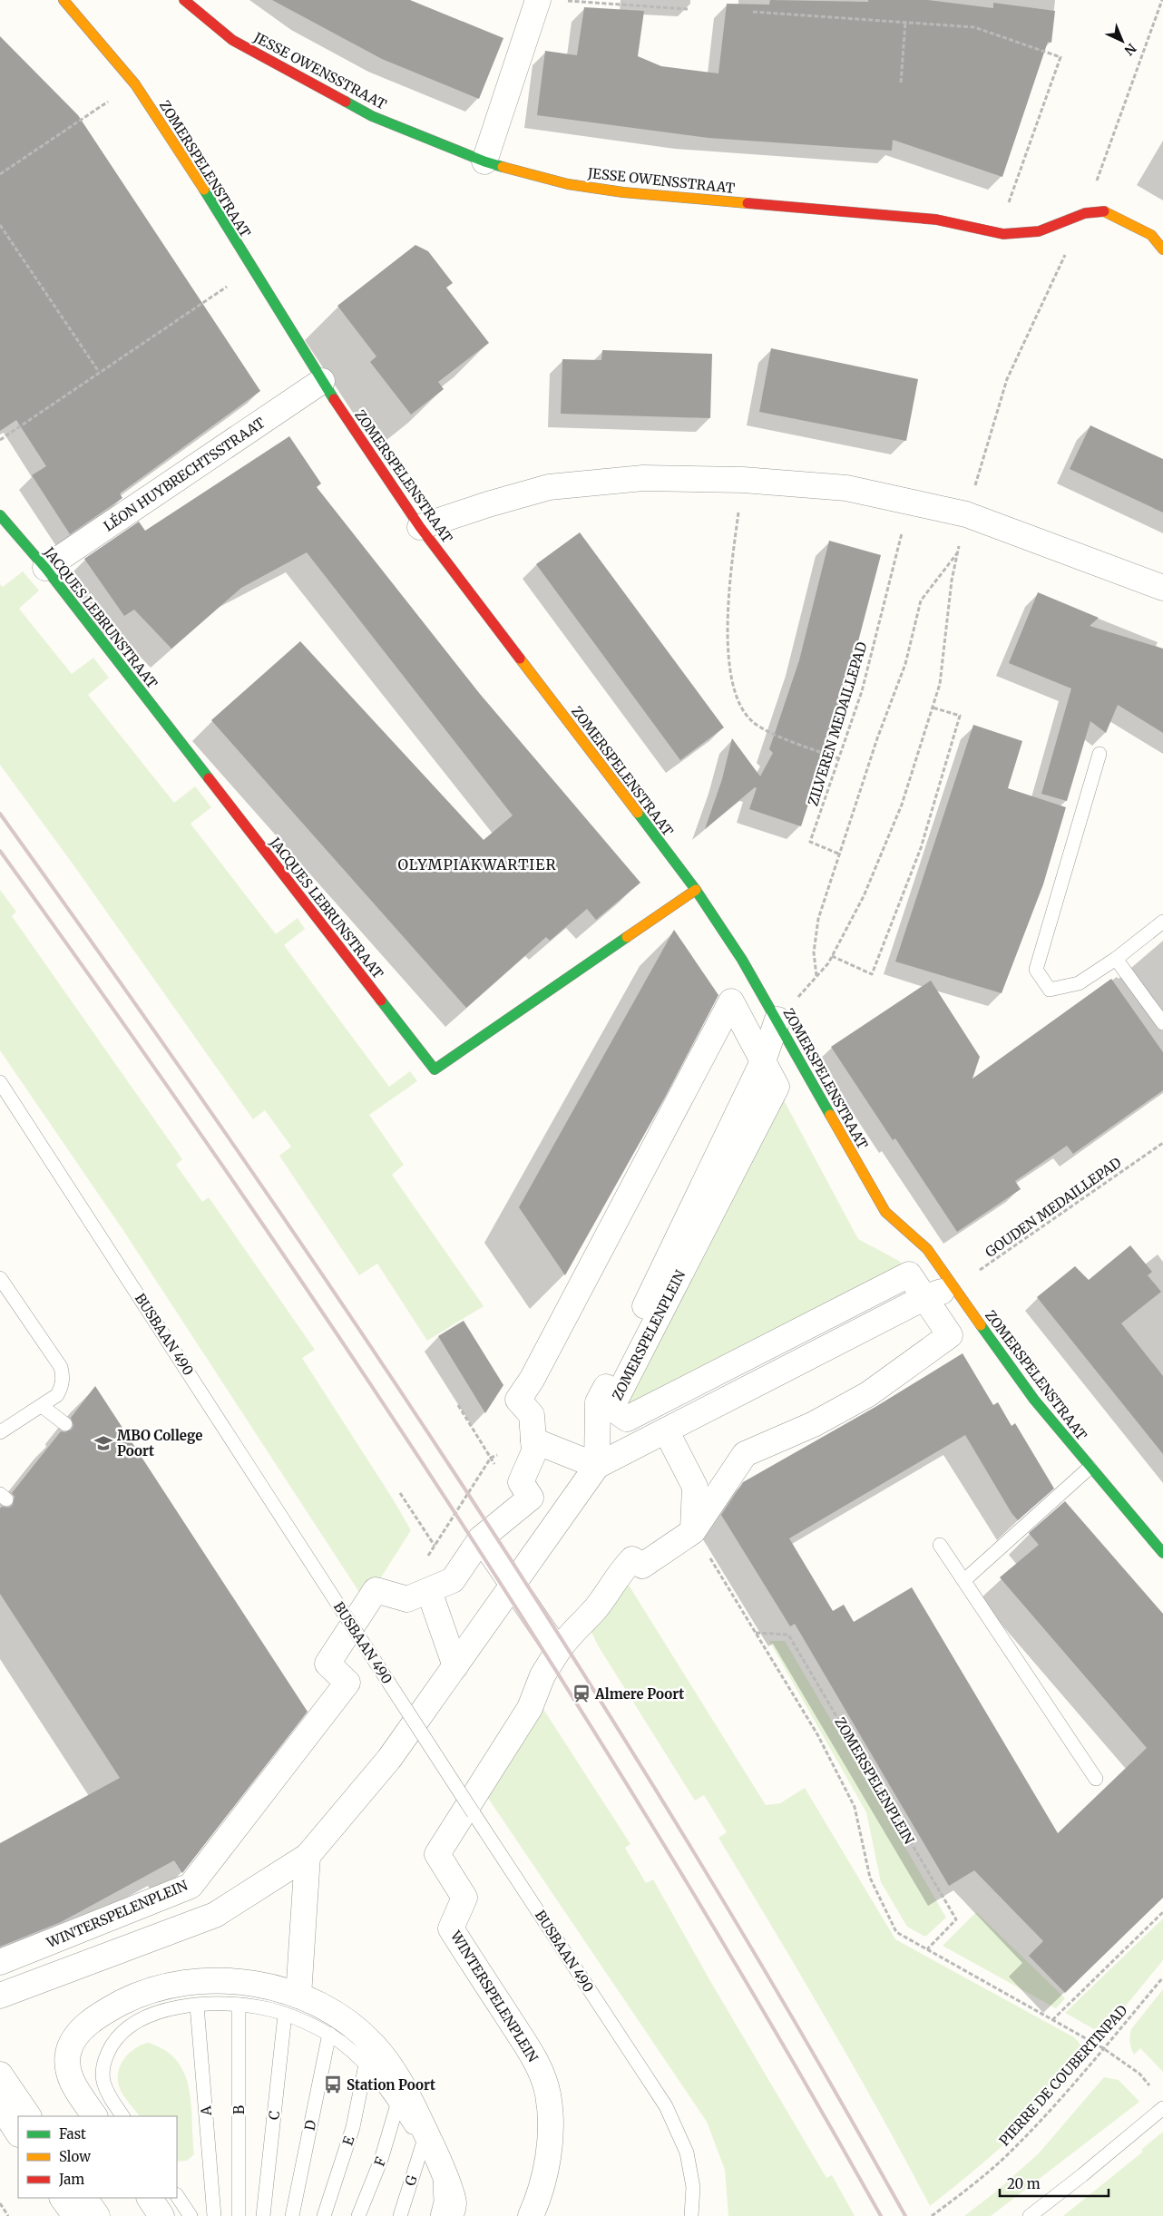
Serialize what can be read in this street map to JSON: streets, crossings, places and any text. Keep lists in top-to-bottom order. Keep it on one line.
{"streets":{"street":["JESSE OWENSSTRAAT","ZOMERSPELENSTRAAT","LÉON HUYBRECHTSSTRAAT","JACQUES LEBRUNSTRAAT","ZOMERSPELENPLEIN","WINTERSPELENPLEIN"],"lane":["BUSBAAN 490","B","A","C","D","E","F","G"],"path":["ZILVEREN MEDAILLEPAD","GOUDEN MEDAILLEPAD","PIERRE DE COUBERTINPAD"]},"crossings":[["ZOMERSPELENSTRAAT","LÉON HUYBRECHTSSTRAAT"],["ZOMERSPELENSTRAAT","JACQUES LEBRUNSTRAAT"],["ZOMERSPELENSTRAAT","GOUDEN MEDAILLEPAD"],["ZOMERSPELENSTRAAT","ZOMERSPELENPLEIN"],["LÉON HUYBRECHTSSTRAAT","JACQUES LEBRUNSTRAAT"],["ZOMERSPELENPLEIN","WINTERSPELENPLEIN"],["ZOMERSPELENPLEIN","PIERRE DE COUBERTINPAD"]],"districts":["OLYMPIAKWARTIER"],"places":{"school or university":["MBO College Poort"],"station":["Almere Poort"],"bus stop":["Station Poort"]},"legend":["Fast","Slow","Jam"],"scale_bar":"20 m","north":"bottom right"}
